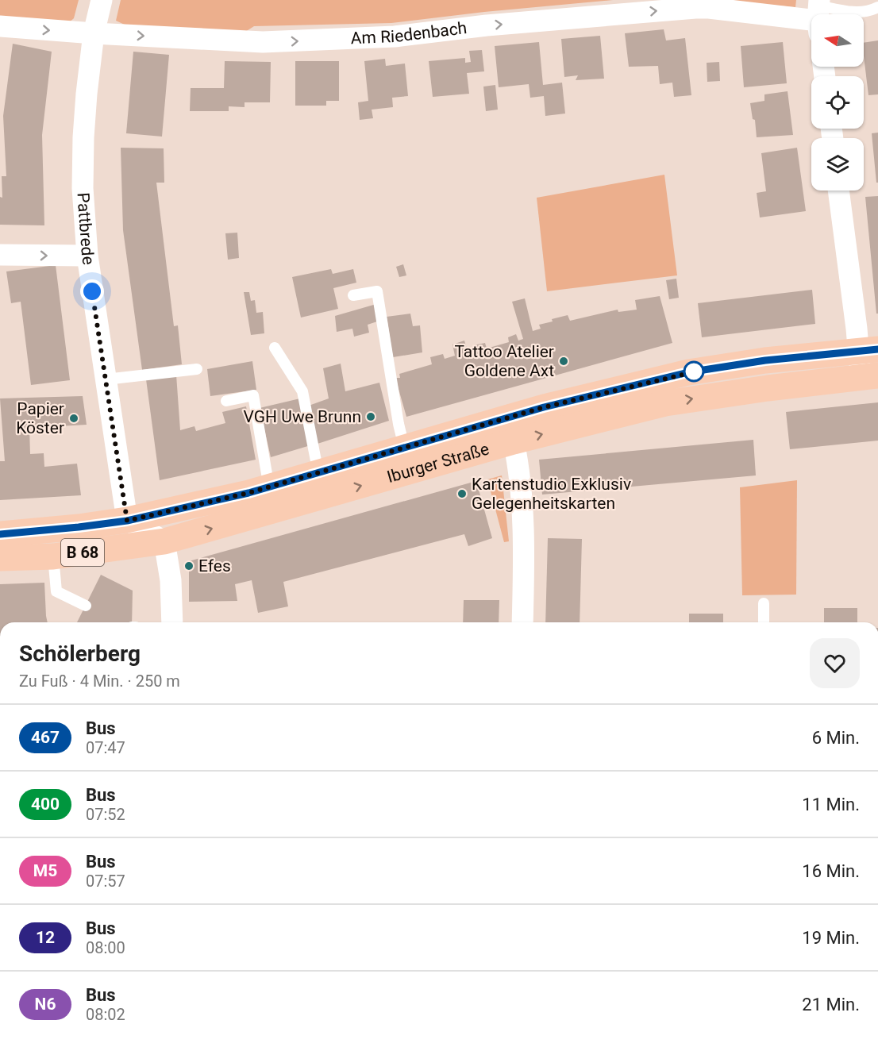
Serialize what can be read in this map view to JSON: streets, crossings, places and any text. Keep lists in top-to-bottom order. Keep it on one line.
{"streets":{"main road":["Iburger Straße","B 68"],"street":["Am Riedenbach","Pattbrede"]},"crossings":[["Am Riedenbach","Pattbrede"],["Pattbrede","Iburger Straße"]],"one_way":["Am Riedenbach"],"places":["Tattoo Atelier Goldene Axt","VGH Uwe Brunn","Papier Köster","Kartenstudio Exklusiv Gelegenheitskarten","Efes"],"lines":["bus line 467"],"north":"left","page":{"heading":["Schölerberg","Zu Fuß · 4 Min. · 250 m"],"list":[{"mark":"467","name":"Bus","note":"07:47","value":"6 Min."},{"mark":"400","name":"Bus","note":"07:52","value":"11 Min."},{"mark":"M5","name":"Bus","note":"07:57","value":"16 Min."},{"mark":"12","name":"Bus","note":"08:00","value":"19 Min."},{"mark":"N6","name":"Bus","note":"08:02","value":"21 Min."}]}}
